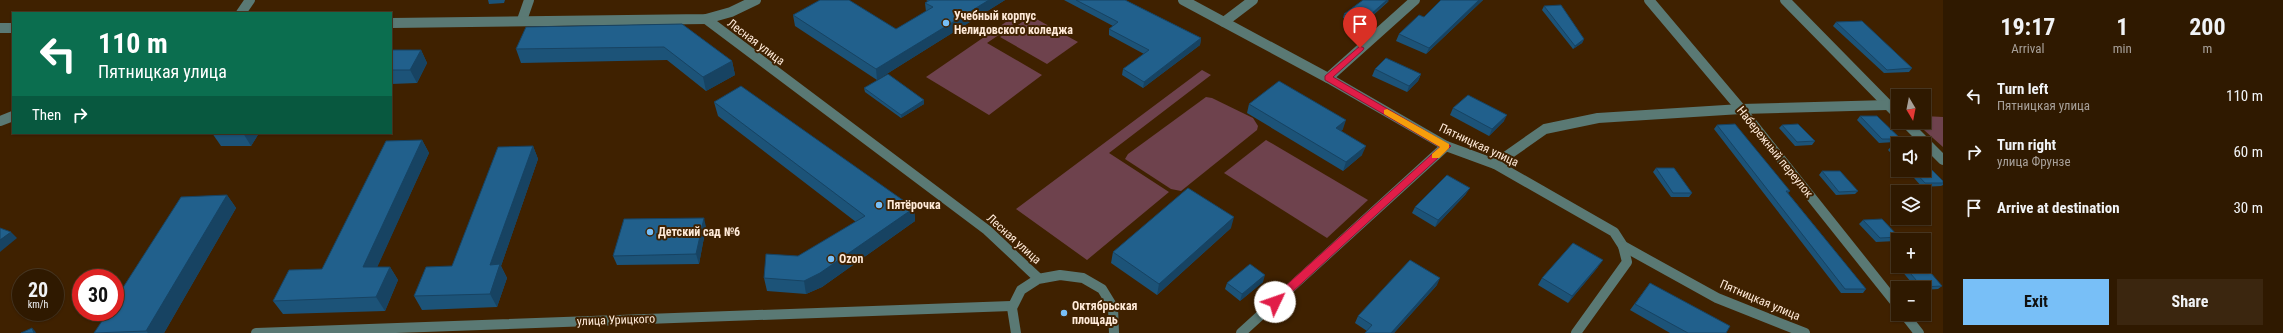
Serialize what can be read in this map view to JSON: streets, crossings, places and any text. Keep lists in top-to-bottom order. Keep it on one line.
{"streets":{"street":["Лесная улица","Пятницкая улица","Набережный переулок","улица Урицкого"]},"places":["Учебный корпус Нелидовского коледжа","Пятёрочка","Детский сад №6","Ozon","Октябрьская площадь"],"north":"bottom","page":{"eta":["19:17","Arrival","1","min","200","m"],"turn":["110 m","Пятницкая улица"],"list":[{"name":"Turn left","note":"Пятницкая улица","value":"110 m"},{"name":"Turn right","note":"улица Фрунзе","value":"60 m"},{"name":"Arrive at destination","value":"30 m"}],"map_buttons":["+","−"],"then":"Then","speed":"20 km/h","limit":"30","buttons":["Exit","Share"]}}
